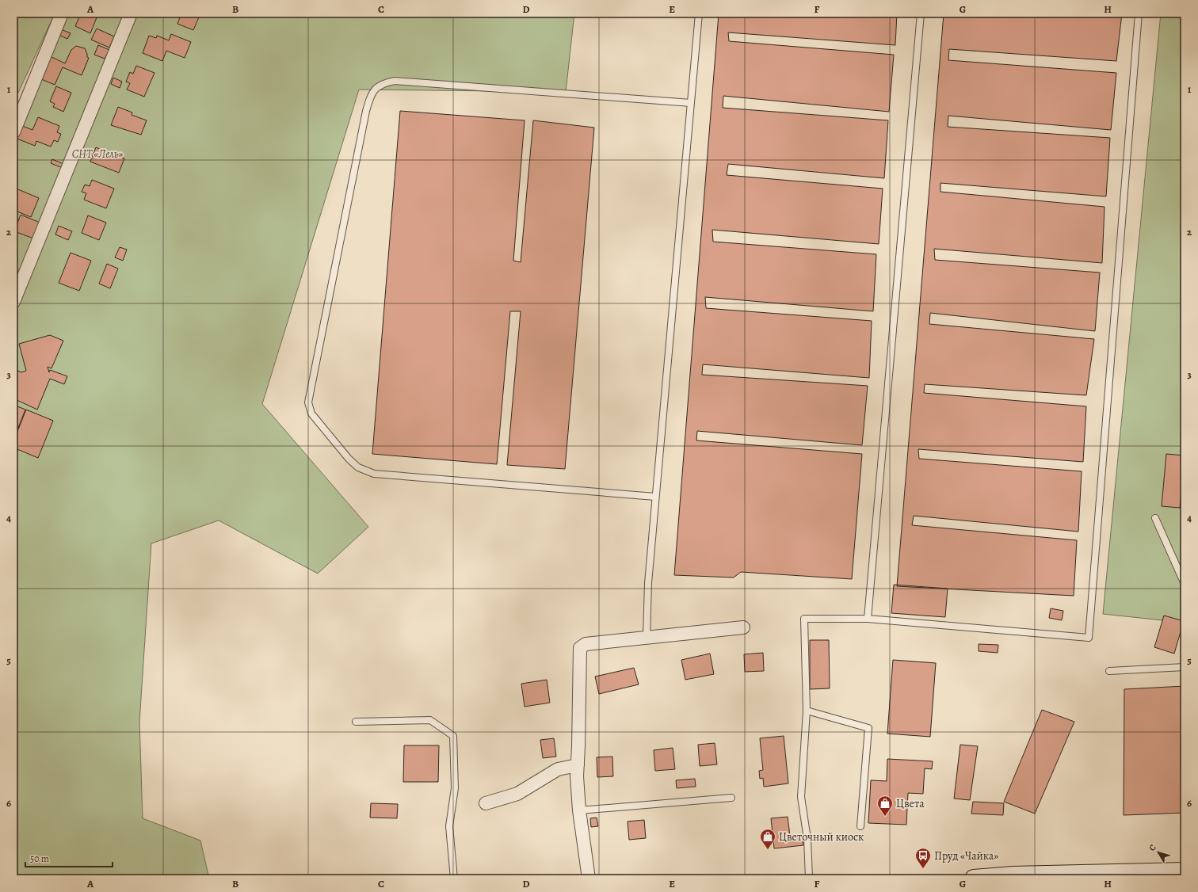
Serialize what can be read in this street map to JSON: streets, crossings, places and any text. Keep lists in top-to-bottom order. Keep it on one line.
{"parks":["СНТ «Лель»"],"places":{"shop":["Цвета","Цветочный киоск"],"bus stop":["Пруд «Чайка»"]},"scale_bar":"50 m","north":"top left","grid":{"columns":["A","B","C","D","E","F","G","H"],"rows":["1","2","3","4","5","6"]}}
